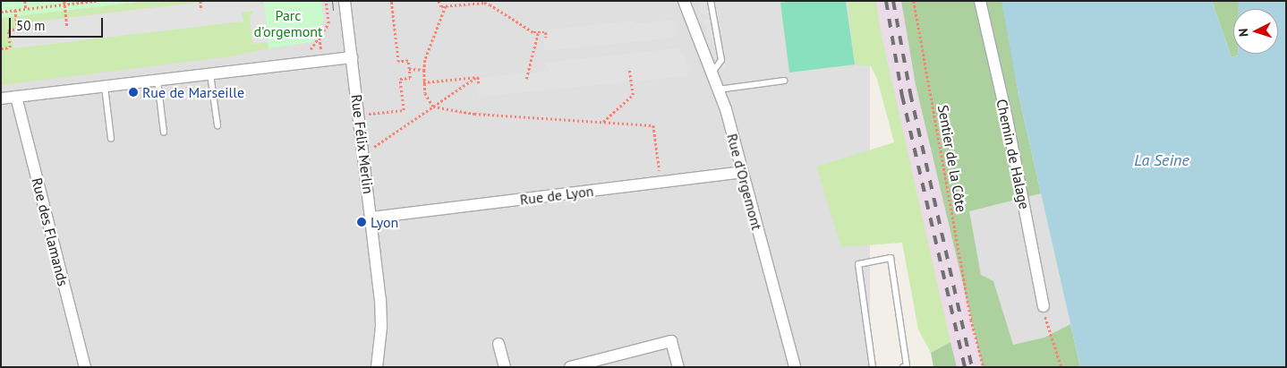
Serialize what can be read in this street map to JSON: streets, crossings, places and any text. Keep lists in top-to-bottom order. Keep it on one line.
{"streets":{"street":["Rue Félix Merlin","Chemin de Halage","Rue d'Orgemont","Rue de Lyon","Rue des Flamands"],"path":["Sentier de la Côte"]},"crossings":[["Rue Félix Merlin","Rue de Lyon"],["Rue d'Orgemont","Rue de Lyon"]],"water":["La Seine"],"parks":["Parc d'orgemont"],"places":["Rue de Marseille","Lyon"],"scale_bar":"50 m","north":"left"}
